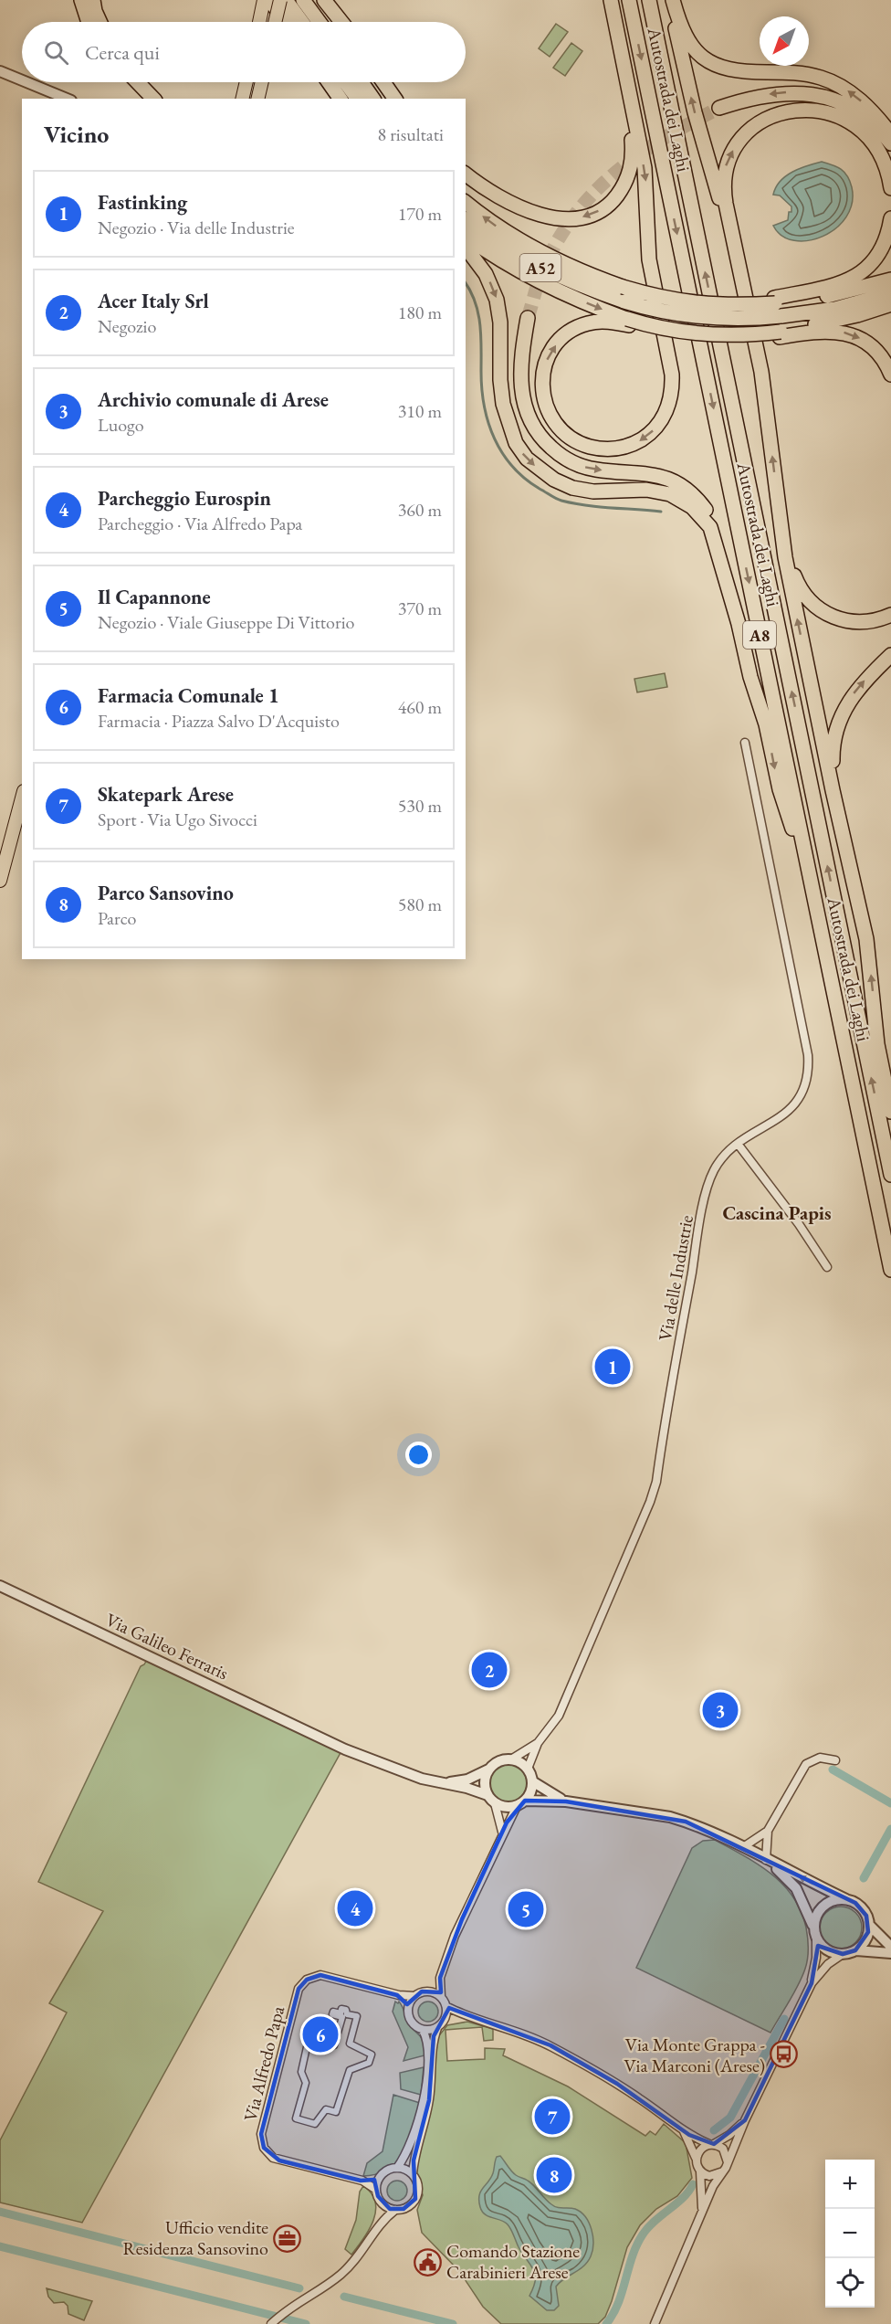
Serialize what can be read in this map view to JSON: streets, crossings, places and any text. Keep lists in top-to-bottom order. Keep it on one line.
{"streets":{"highway":["Autostrada dei Laghi","A52","A8"],"street":["Via delle Industrie","Via Galileo Ferraris","Via Alfredo Papa"]},"crossings":[["Via delle Industrie","Via Galileo Ferraris"]],"districts":["Cascina Papis"],"places":{"bus stop":["Via Monte Grappa - Via Marconi (Arese)"],"office":["Ufficio vendite Residenza Sansovino"],"public building":["Comando Stazione Carabinieri Arese"]},"north":"bottom left","page":{"search":"Cerca qui","heading":["Vicino","8 risultati"],"list":[{"mark":"1","name":"Fastinking","note":"Negozio · Via delle Industrie","value":"170 m"},{"mark":"2","name":"Acer Italy Srl","note":"Negozio","value":"180 m"},{"mark":"3","name":"Archivio comunale di Arese","note":"Luogo","value":"310 m"},{"mark":"4","name":"Parcheggio Eurospin","note":"Parcheggio · Via Alfredo Papa","value":"360 m"},{"mark":"5","name":"Il Capannone","note":"Negozio · Viale Giuseppe Di Vittorio","value":"370 m"},{"mark":"6","name":"Farmacia Comunale 1","note":"Farmacia · Piazza Salvo D'Acquisto","value":"460 m"},{"mark":"7","name":"Skatepark Arese","note":"Sport · Via Ugo Sivocci","value":"530 m"},{"mark":"8","name":"Parco Sansovino","note":"Parco","value":"580 m"}],"pins":["1","2","3","4","5","6","7","8"],"map_buttons":["+","−"]}}
